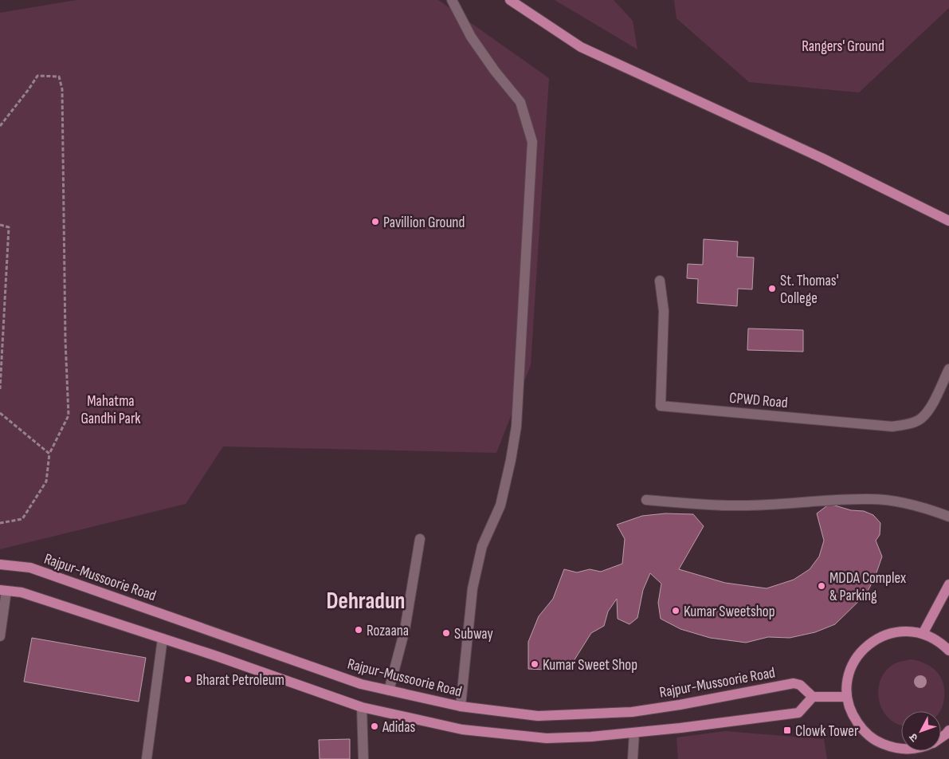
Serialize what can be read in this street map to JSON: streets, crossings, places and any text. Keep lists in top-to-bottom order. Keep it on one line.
{"streets":{"main road":["Rajpur-Mussoorie Road"],"street":["CPWD Road"]},"districts":["Dehradun"],"parks":["Rangers' Ground","Mahatma Gandhi Park"],"places":{"other":["Pavillion Ground","St. Thomas' College","MDDA Complex & Parking","Kumar Sweetshop","Rozaana","Subway","Kumar Sweet Shop","Bharat Petroleum","Adidas"],"transit":["Clowk Tower"]},"north":"bottom left"}
